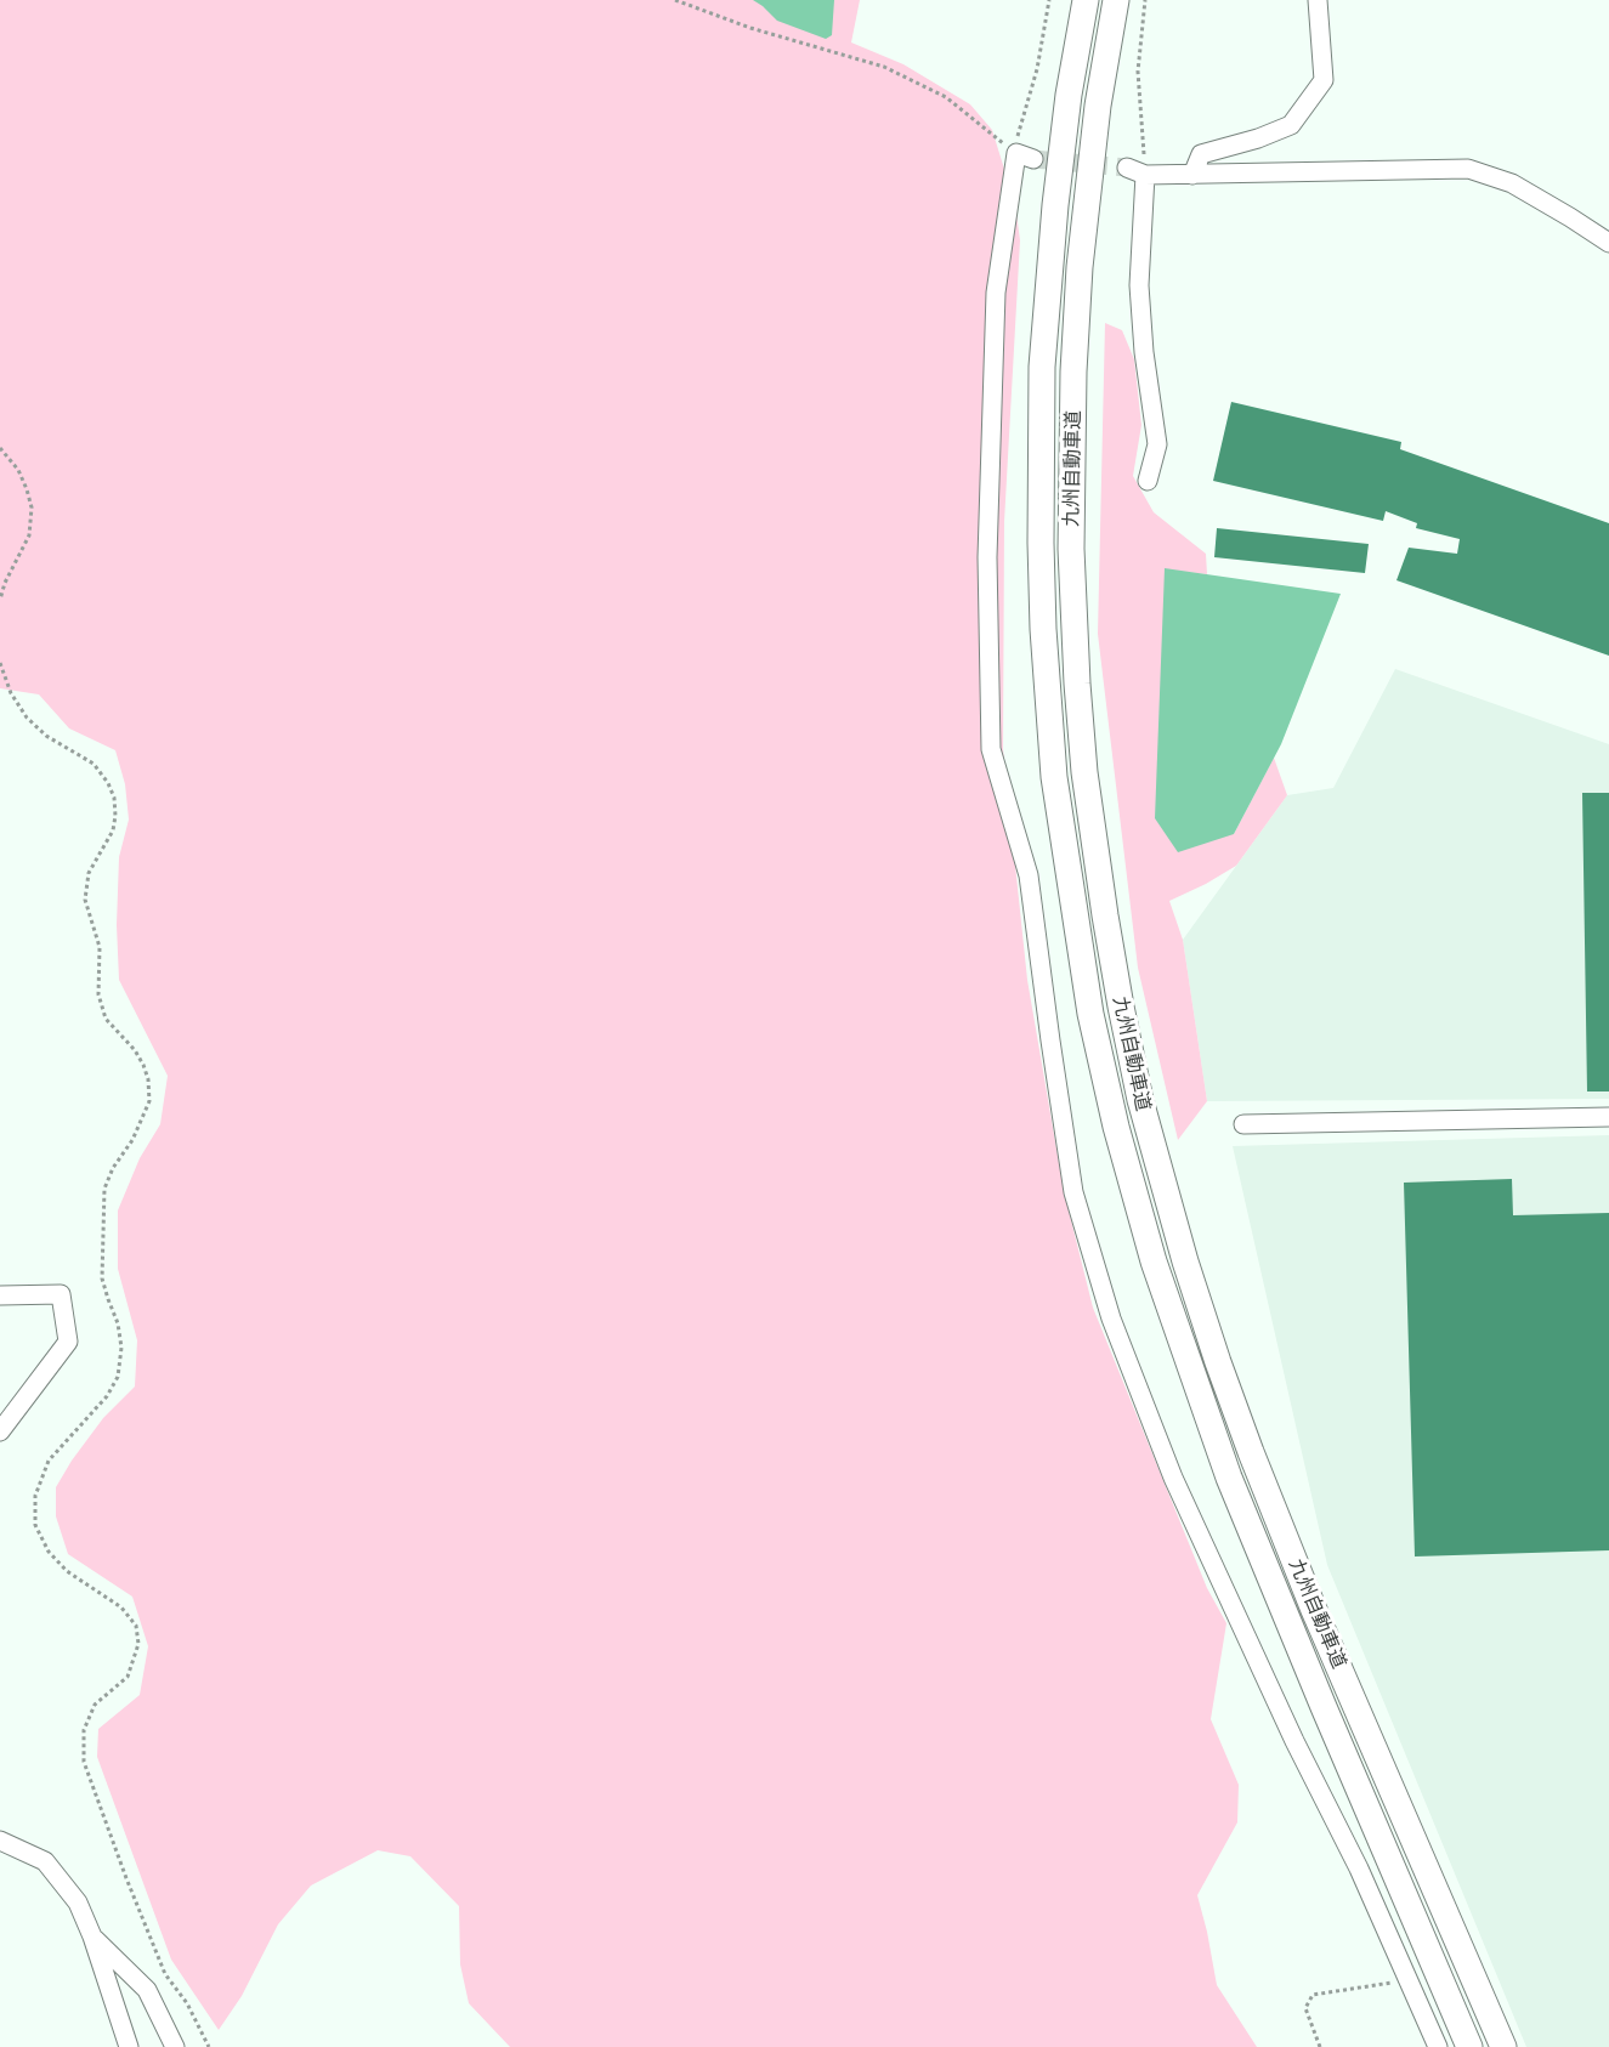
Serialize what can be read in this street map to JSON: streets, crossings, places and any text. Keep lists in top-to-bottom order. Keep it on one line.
{"streets":{"highway":["九州自動車道"]}}
